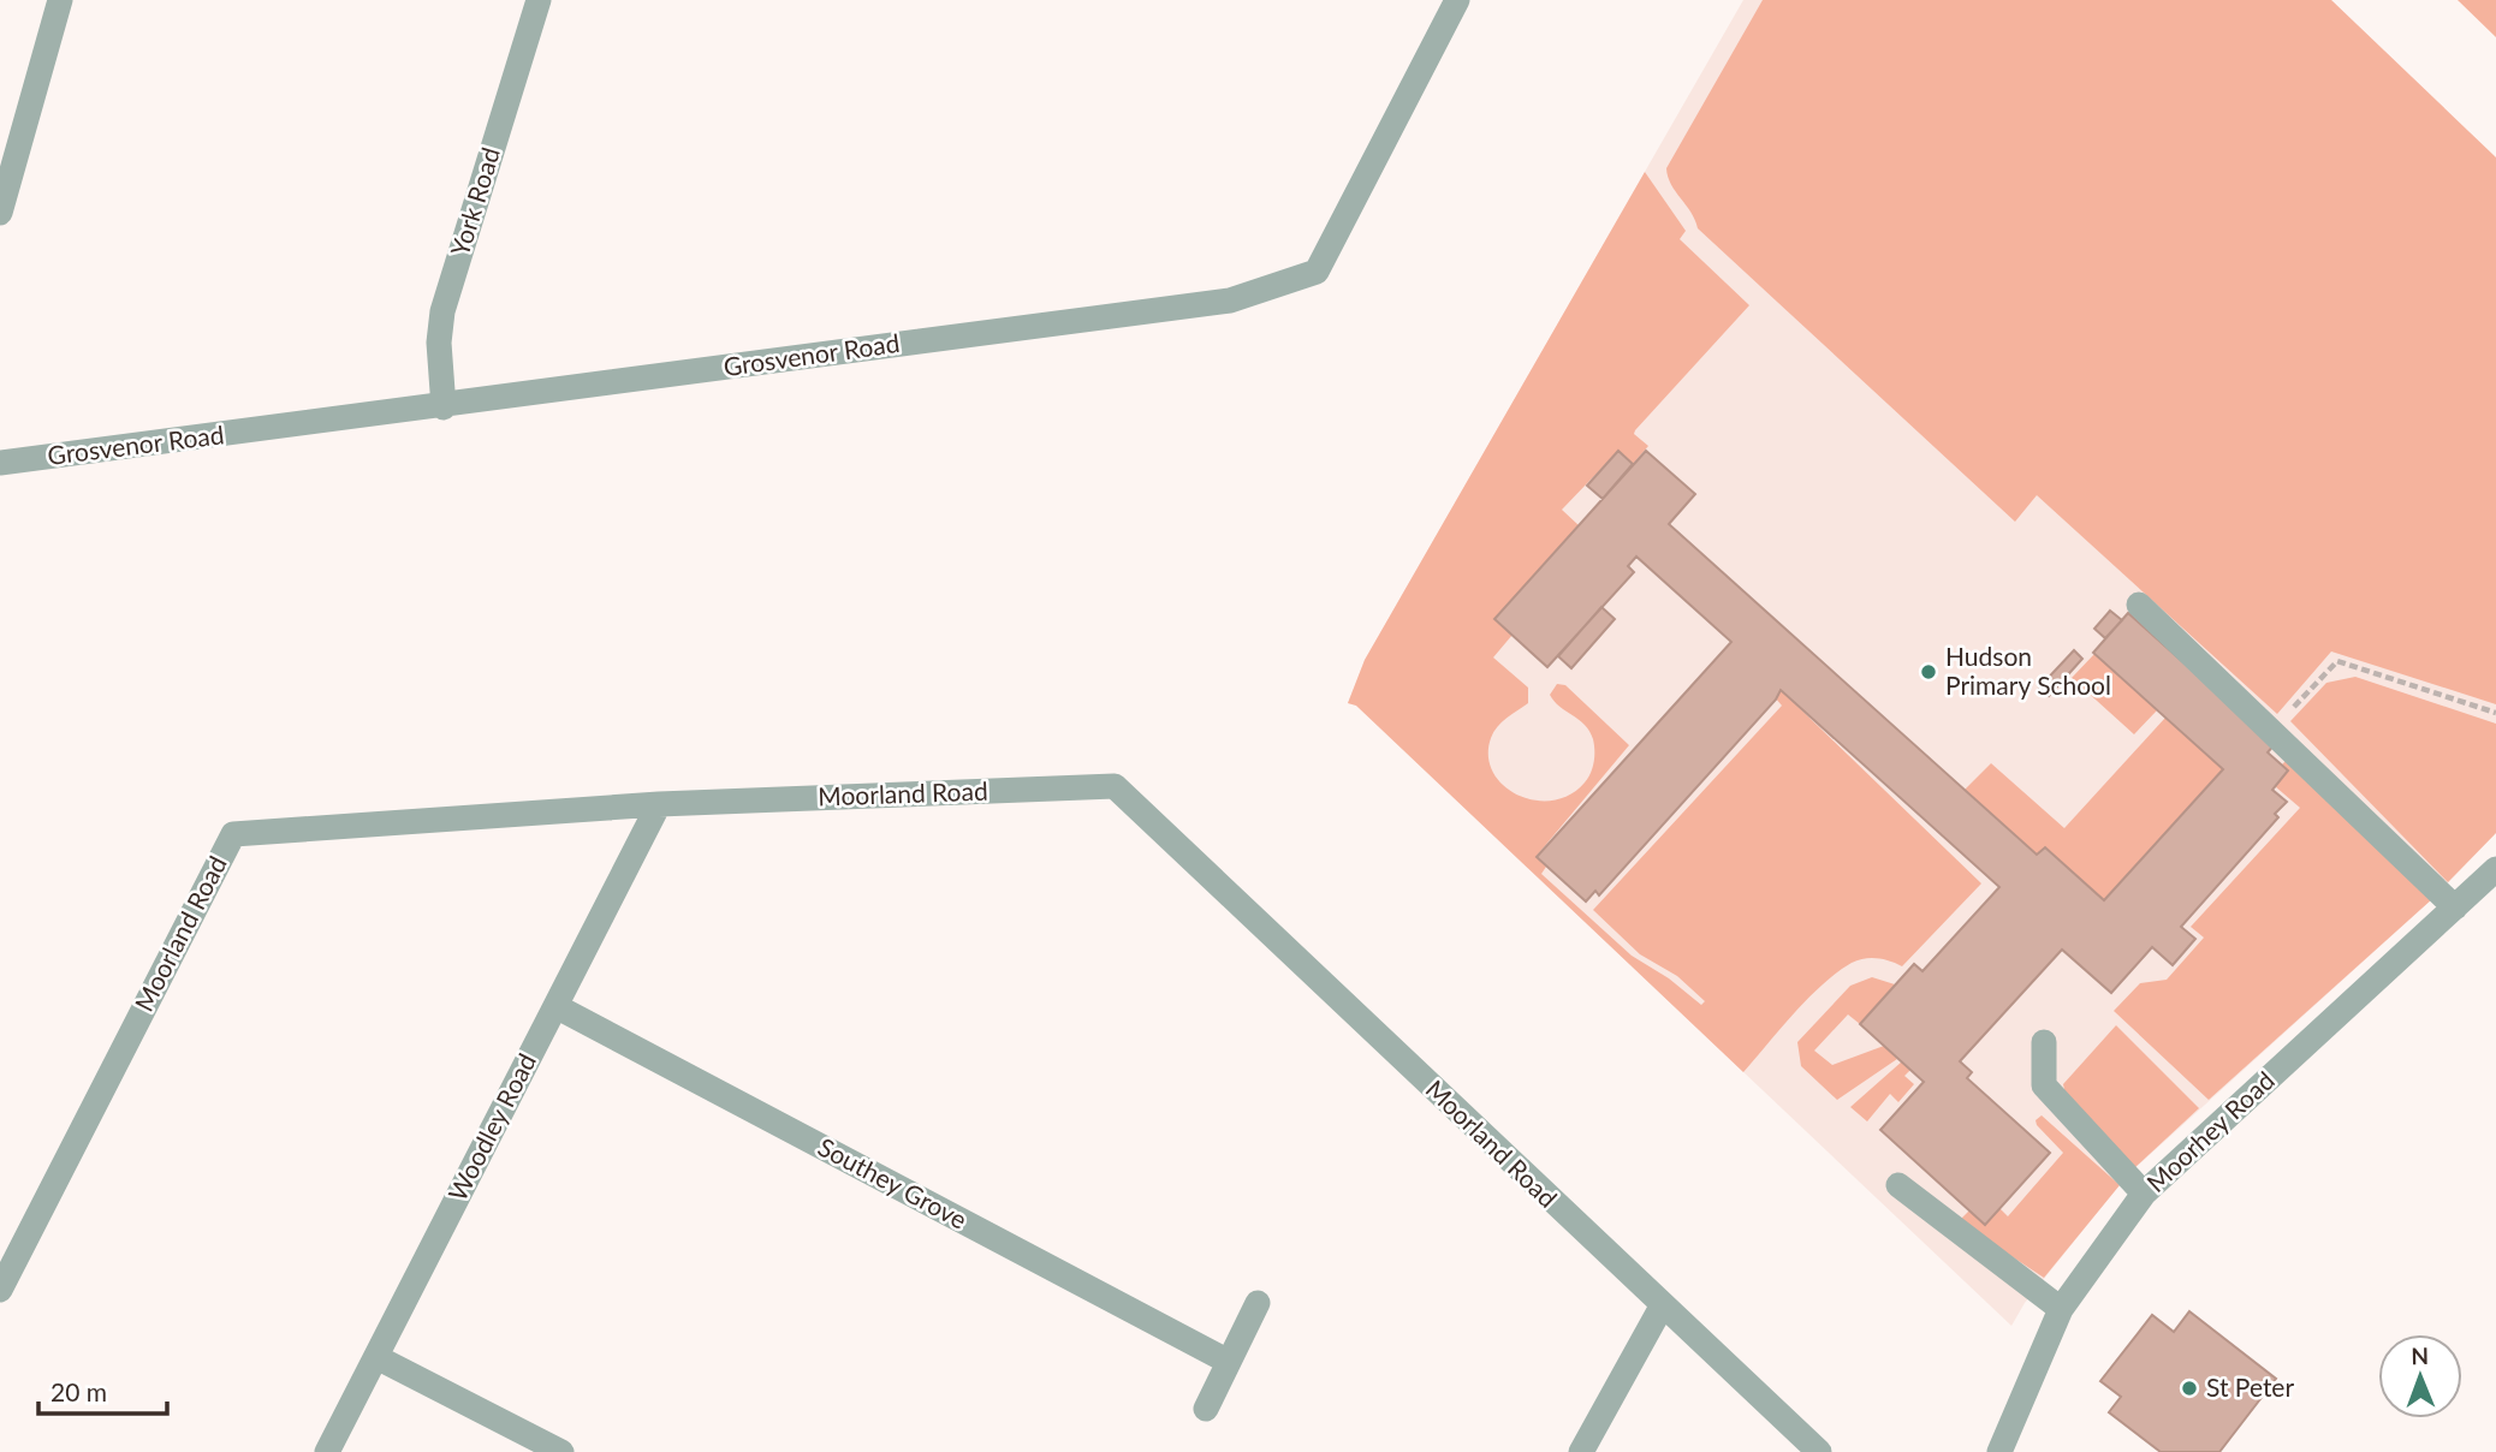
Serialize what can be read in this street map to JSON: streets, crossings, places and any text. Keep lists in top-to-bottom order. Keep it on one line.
{"streets":{"street":["York Road","Grosvenor Road","Moorland Road","Woodley Road","Moorhey Road","Southey Grove"]},"crossings":[["York Road","Grosvenor Road"],["Moorland Road","Woodley Road"],["Woodley Road","Southey Grove"]],"places":["Hudson Primary School","St Peter"],"scale_bar":"20 m","north":"top"}
